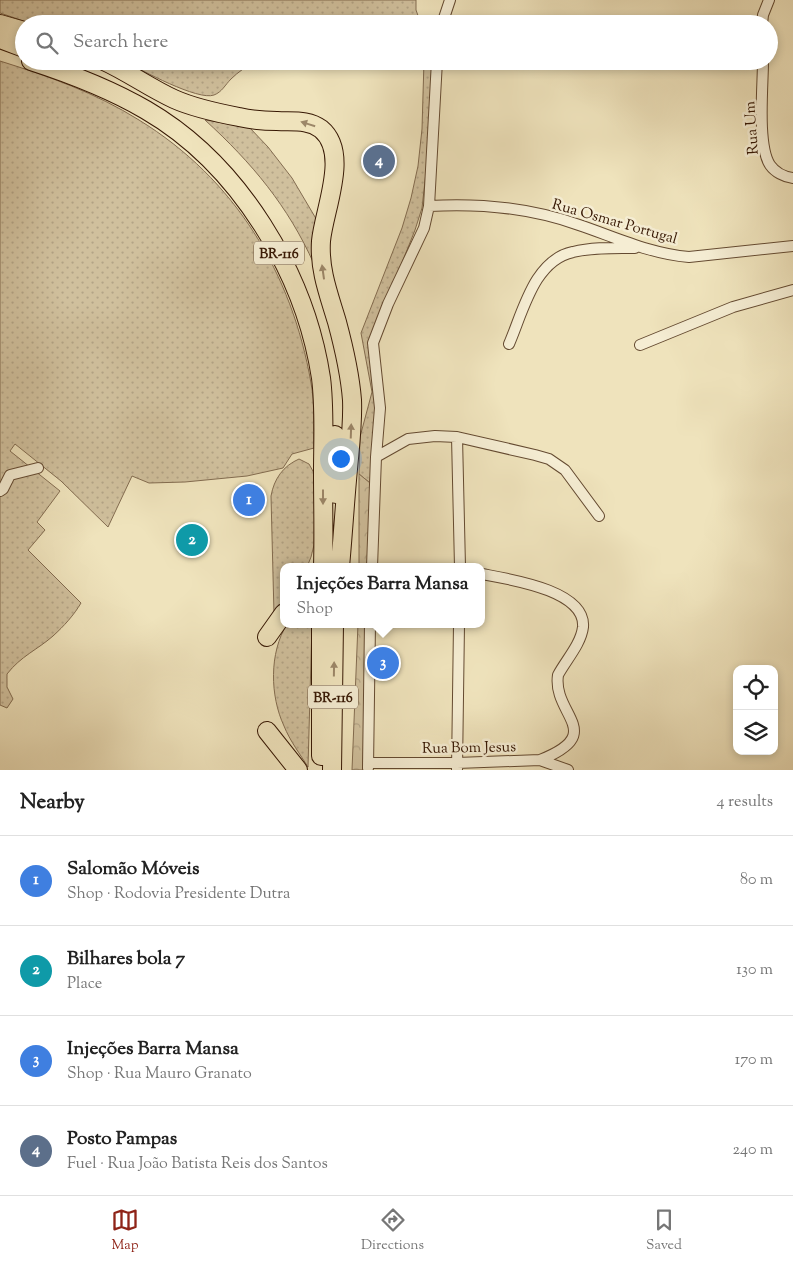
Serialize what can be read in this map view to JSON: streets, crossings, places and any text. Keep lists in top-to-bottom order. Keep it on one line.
{"streets":{"highway":["BR-116"],"street":["Rua Um","Rua Osmar Portugal","Rua Bom Jesus"]},"page":{"search":"Search here","pins":["4","1","2","3"],"popup":["Injeções Barra Mansa","Shop"],"heading":["Nearby","4 results"],"list":[{"mark":"1","name":"Salomão Móveis","note":"Shop · Rodovia Presidente Dutra","value":"80 m"},{"mark":"2","name":"Bilhares bola 7","note":"Place","value":"130 m"},{"mark":"3","name":"Injeções Barra Mansa","note":"Shop · Rua Mauro Granato","value":"170 m"},{"mark":"4","name":"Posto Pampas","note":"Fuel · Rua João Batista Reis dos Santos","value":"240 m"}],"nav":["Map","Directions","Saved"]}}
